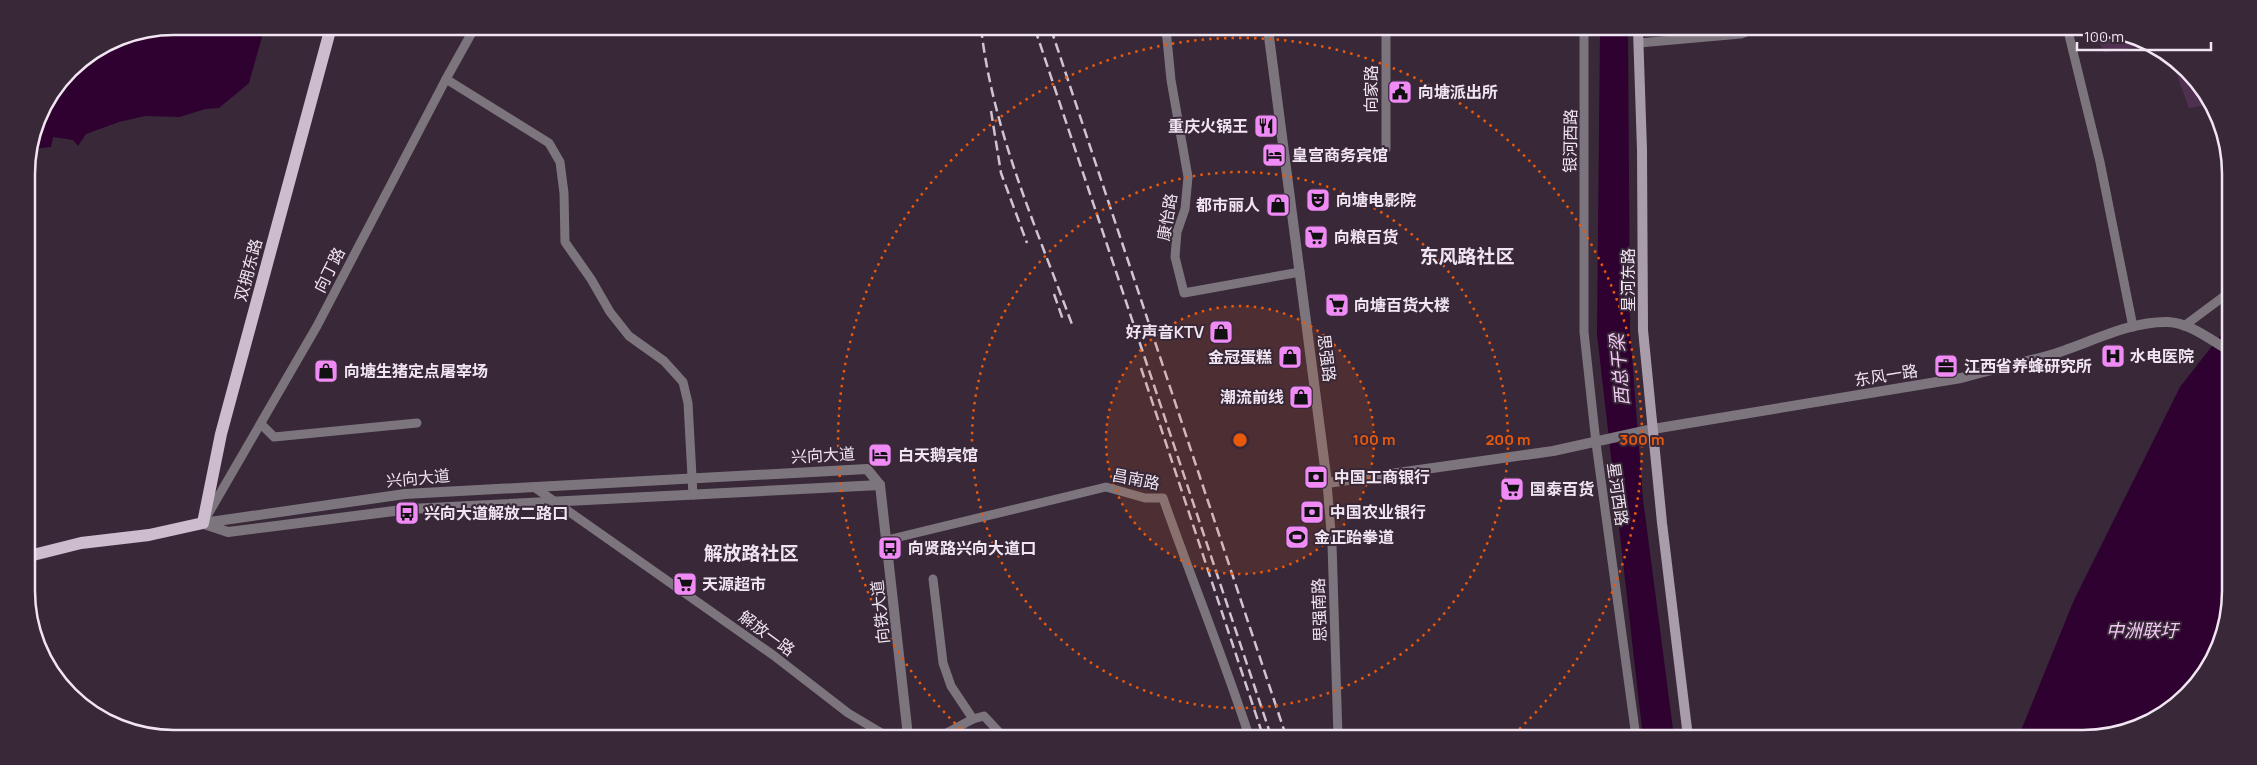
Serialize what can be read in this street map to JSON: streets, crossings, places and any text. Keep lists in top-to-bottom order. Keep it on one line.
{"streets":{"main road":["双拥东路","星河东路","兴向大道"],"street":["向家路","银河西路","康怡路","向丁路","思强路","东风一路","昌南路","星河西路","思强南路","向铁大道","解放一路"]},"crossings":[["银河西路","星河西路"],["康怡路","思强路"],["双拥东路","向丁路"],["双拥东路","兴向大道"],["向丁路","兴向大道"],["星河东路","东风一路"],["思强路","思强南路"],["东风一路","星河西路"],["兴向大道","向铁大道"],["兴向大道","解放一路"],["昌南路","向铁大道"]],"districts":["东风路社区","解放路社区"],"water":["西总干梁","中洲联圩"],"places":{"public building":["向塘派出所"],"restaurant":["重庆火锅王"],"hotel":["皇宫商务宾馆","白天鹅宾馆"],"theatre":["向塘电影院"],"shop":["都市丽人","好声音KTV","金冠蛋糕","向塘生猪定点屠宰场","潮流前线"],"supermarket":["向粮百货","向塘百货大楼","国泰百货","天源超市"],"hospital":["水电医院"],"office":["江西省养蜂研究所"],"bank":["中国工商银行","中国农业银行"],"bus stop":["兴向大道解放二路口","向贤路兴向大道口"],"sports":["金正跆拳道"]},"scale_bar":"100 m","rings":["100 m","200 m","300 m"]}
